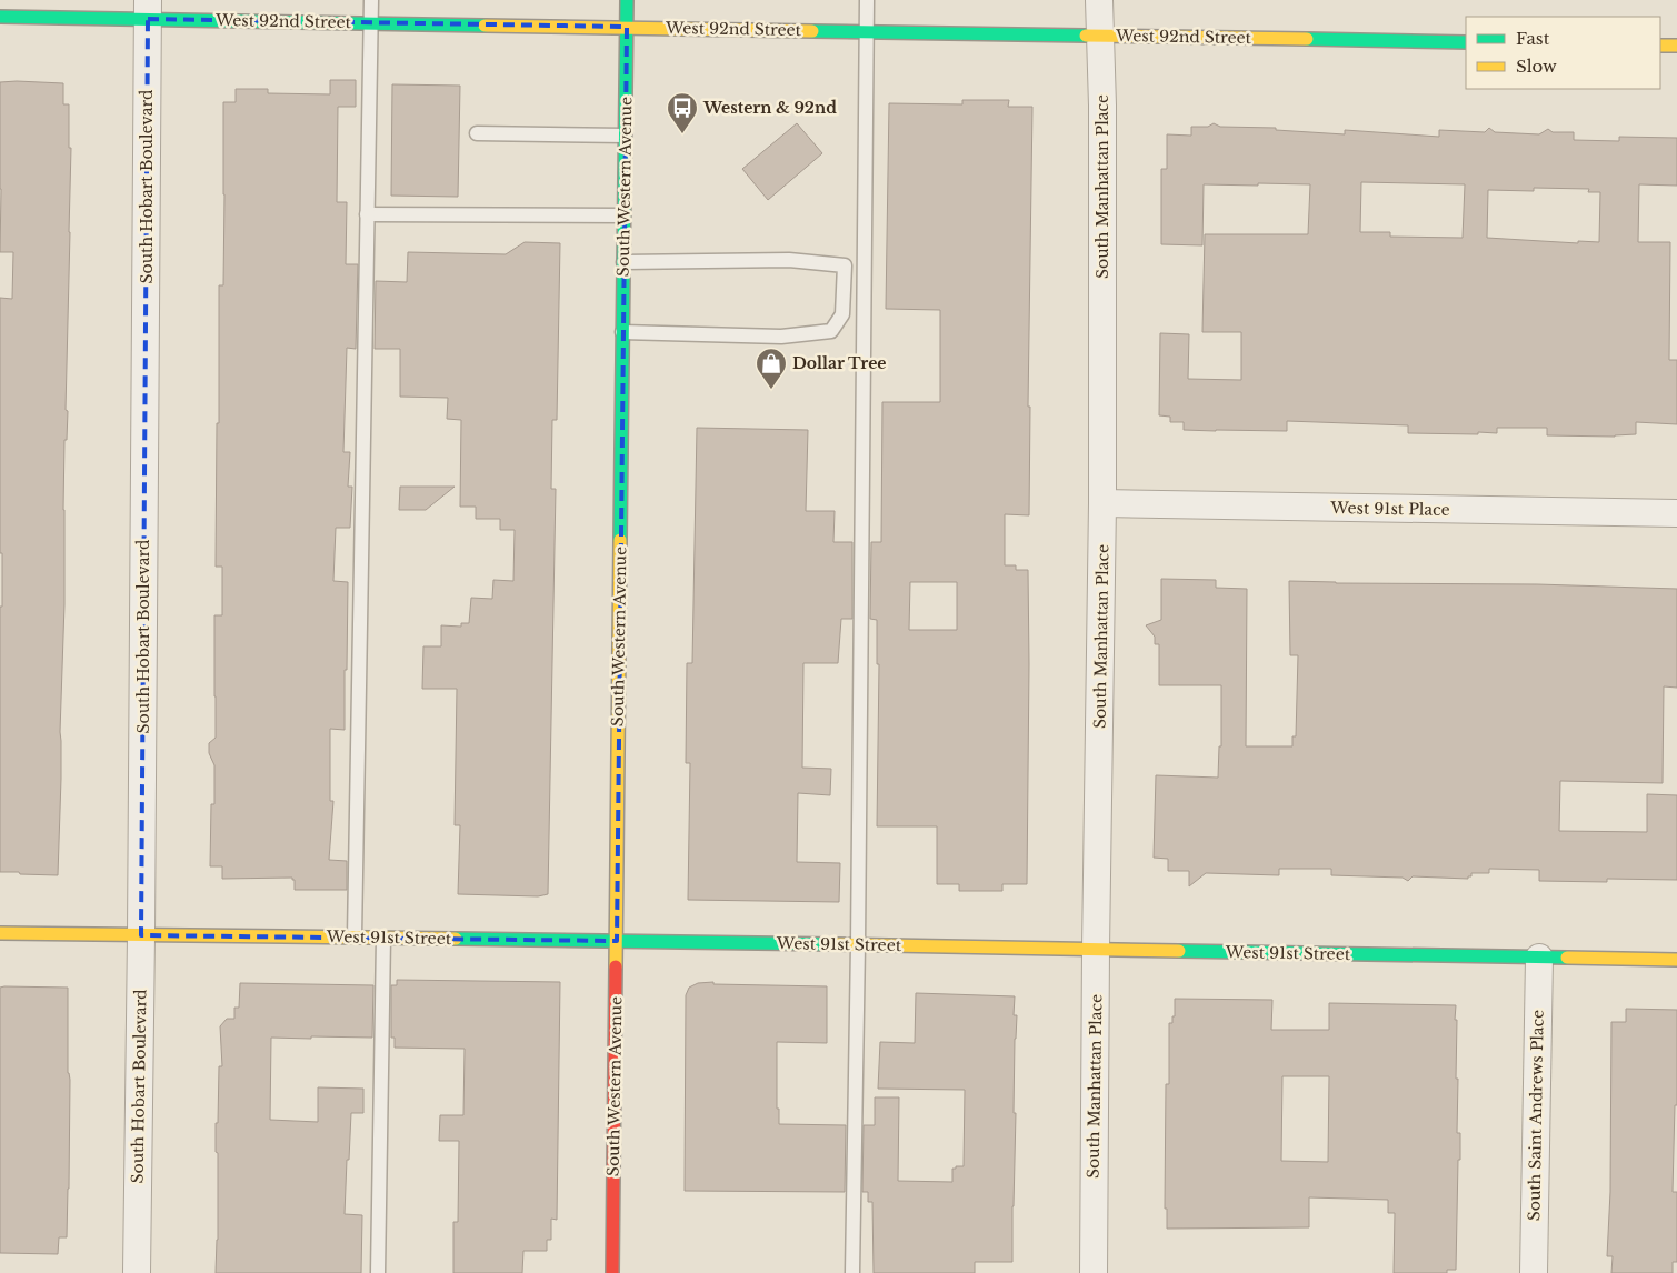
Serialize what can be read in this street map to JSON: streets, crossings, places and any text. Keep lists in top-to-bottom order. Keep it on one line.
{"streets":{"street":["West 92nd Street","South Hobart Boulevard","South Western Avenue","South Manhattan Place","West 91st Place","West 91st Street","South Saint Andrews Place"]},"crossings":[["West 92nd Street","South Hobart Boulevard"],["West 92nd Street","South Western Avenue"],["West 92nd Street","South Manhattan Place"],["South Hobart Boulevard","West 91st Street"],["South Western Avenue","West 91st Street"],["South Manhattan Place","West 91st Place"],["South Manhattan Place","West 91st Street"],["West 91st Street","South Saint Andrews Place"]],"places":{"bus stop":["Western & 92nd"],"shop":["Dollar Tree"]},"legend":["Fast","Slow"]}
